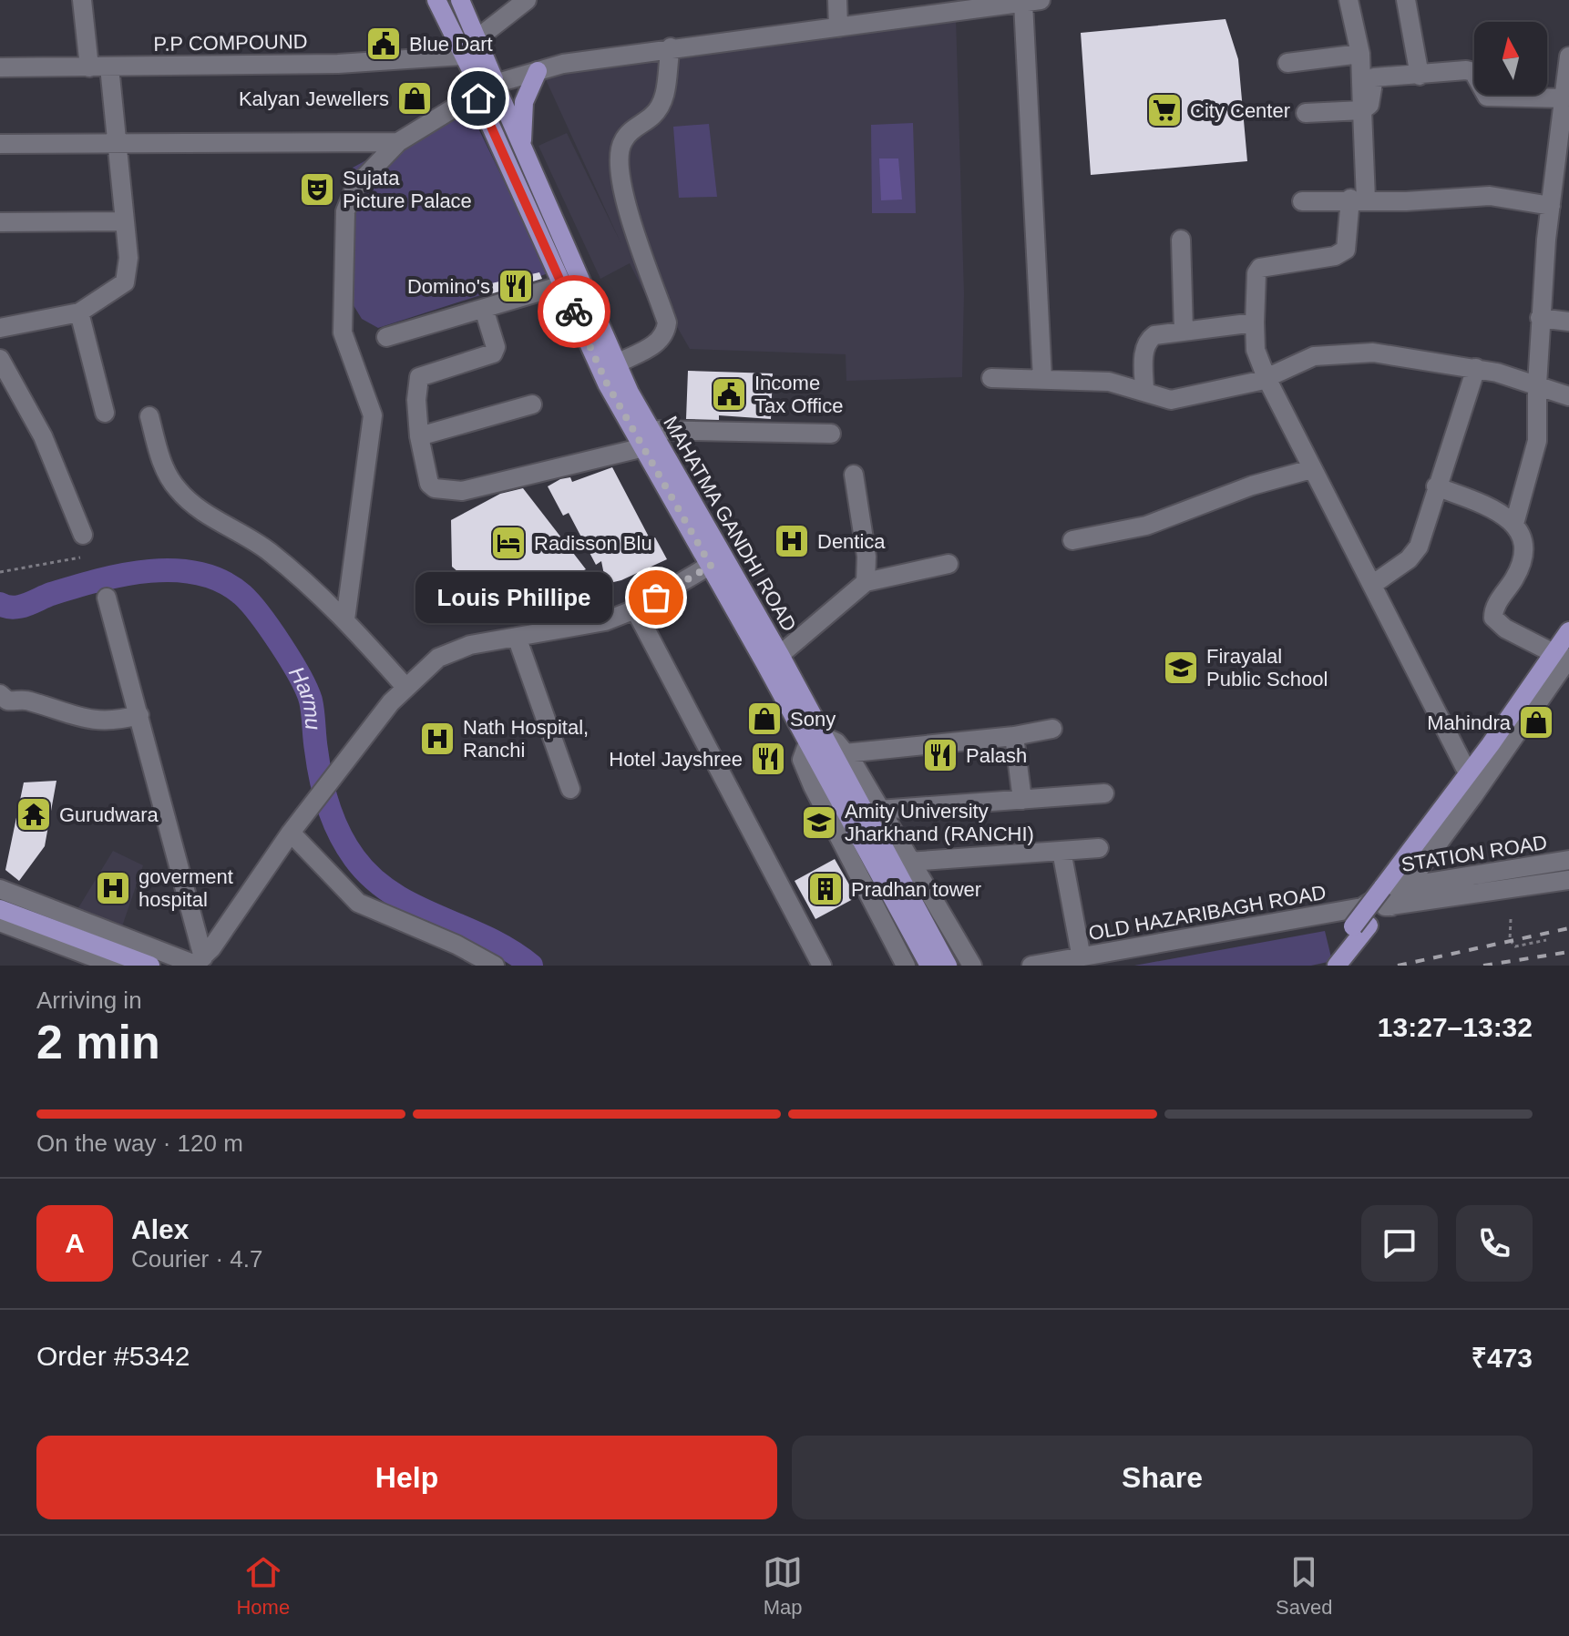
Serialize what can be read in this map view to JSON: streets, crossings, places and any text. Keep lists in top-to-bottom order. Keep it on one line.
{"streets":{"main road":["MAHATMA GANDHI ROAD"],"street":["P.P COMPOUND","STATION ROAD","OLD HAZARIBAGH ROAD"]},"crossings":[["P.P COMPOUND","MAHATMA GANDHI ROAD"],["STATION ROAD","OLD HAZARIBAGH ROAD"]],"water":["Harmu"],"places":{"public building":["Blue Dart","Income Tax Office"],"shop":["Kalyan Jewellers","Sony","Mahindra"],"supermarket":["City Center"],"theatre":["Sujata Picture Palace"],"restaurant":["Domino's","Palash","Hotel Jayshree"],"hospital":["Dentica","Nath Hospital, Ranchi","goverment hospital"],"hotel":["Radisson Blu"],"other":["Louis Phillipe"],"school or university":["Firayalal Public School","Amity University Jharkhand (RANCHI)"],"temple":["Gurudwara"],"building":["Pradhan tower"]},"north":"top","page":{"bubble":"Louis Phillipe","heading":["2 min","Arriving in","13:27–13:32"],"panel":["Alex","Courier · 4.7","Order #5342","₹473"],"bar":"On the way · 120 m","round":"A","buttons":["Help","Share"],"tabs":["Home","Map","Saved"]}}
